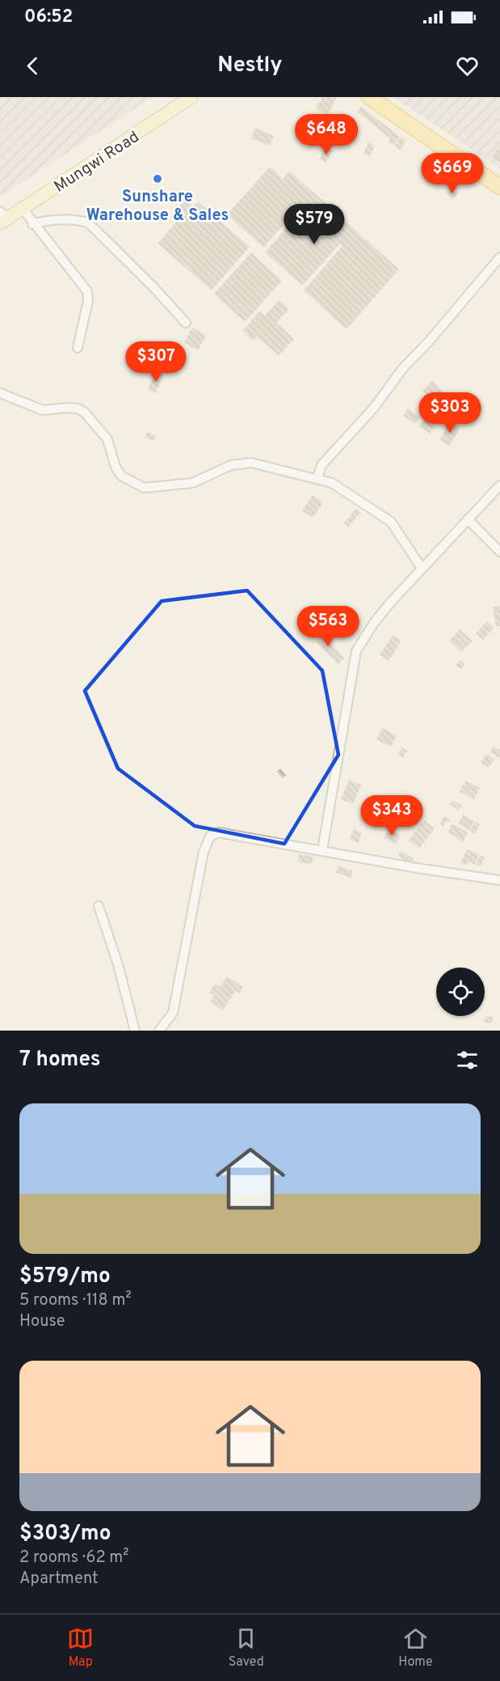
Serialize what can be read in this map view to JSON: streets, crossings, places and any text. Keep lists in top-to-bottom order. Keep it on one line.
{"streets":{"street":["Mungwi Road"]},"places":["Sunshare Warehouse & Sales"],"page":{"status":"06:52","header":"Nestly","price":["$648","$669","$579","$307","$303","$563","$343"],"heading":"7 homes","list":[{"name":"$579/mo","note":"5 rooms · 118 m² · House"},{"name":"$303/mo","note":"2 rooms · 62 m² · Apartment"}],"tabs":["Map","Saved","Home"]}}
